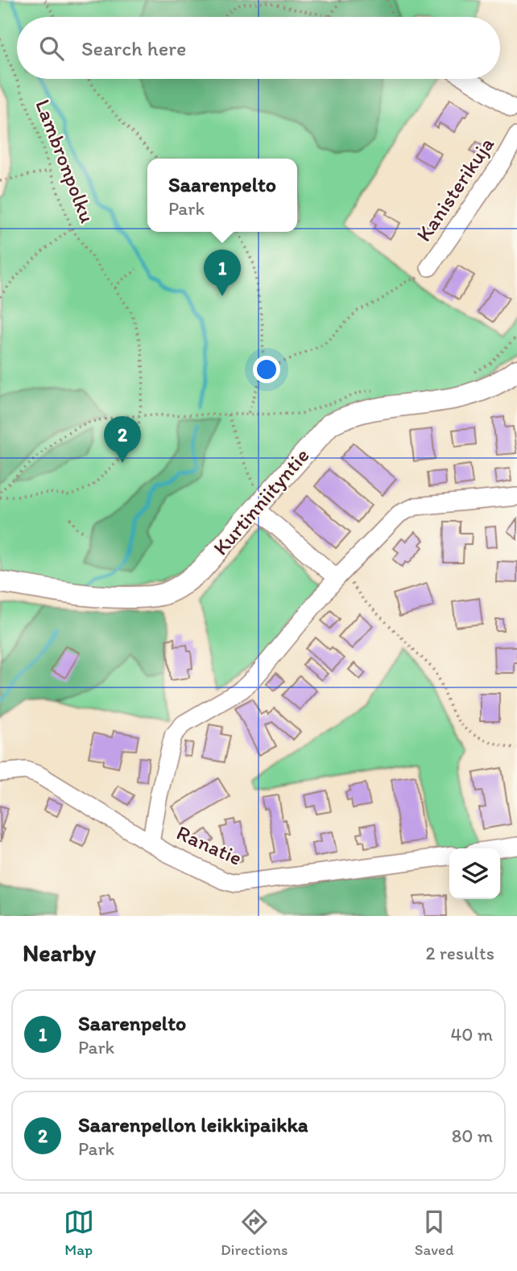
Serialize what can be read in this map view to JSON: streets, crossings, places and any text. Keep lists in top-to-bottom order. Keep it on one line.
{"streets":{"street":["Kanisterikuja","Kurtinniityntie","Ranatie"],"path":["Lambronpolku"]},"page":{"search":"Search here","popup":["Saarenpelto","Park"],"pins":["1","2"],"heading":["Nearby","2 results"],"list":[{"mark":"1","name":"Saarenpelto","note":"Park","value":"40 m"},{"mark":"2","name":"Saarenpellon leikkipaikka","note":"Park","value":"80 m"}],"nav":["Map","Directions","Saved"]}}
